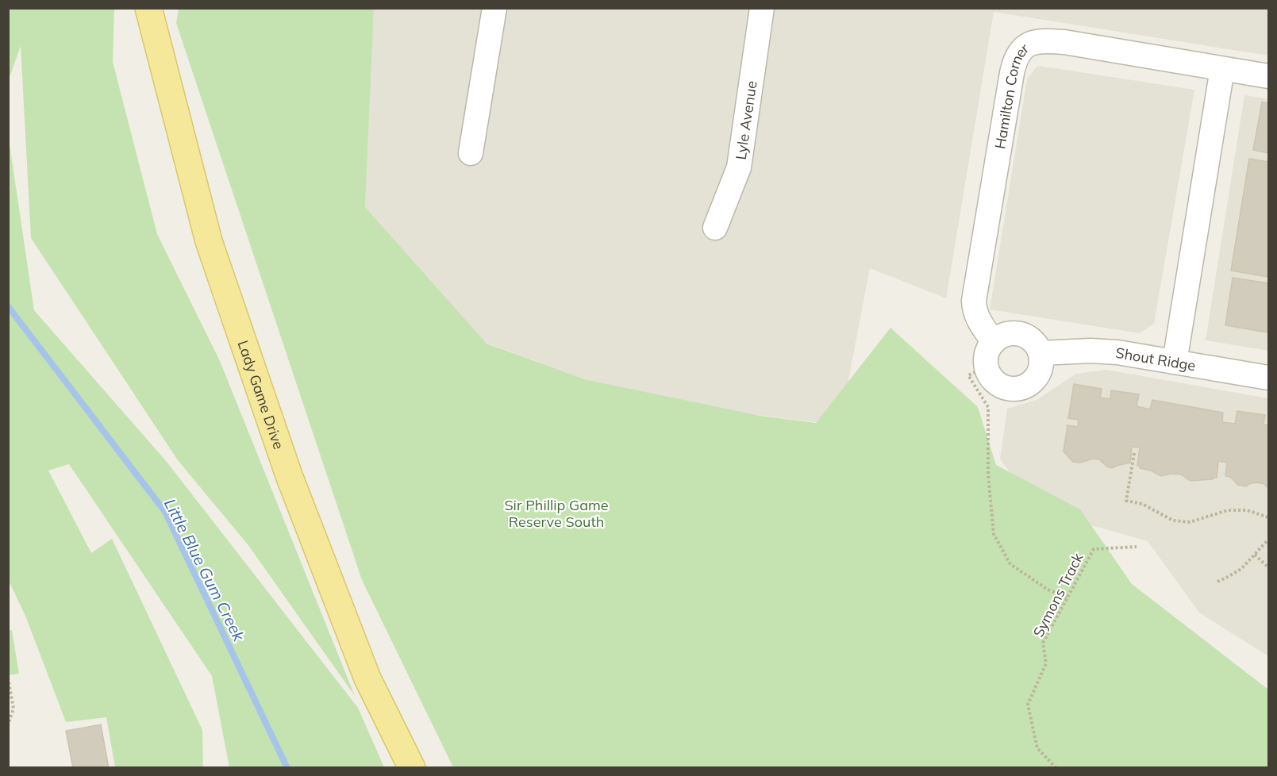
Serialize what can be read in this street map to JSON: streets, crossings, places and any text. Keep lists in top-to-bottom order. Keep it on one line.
{"streets":{"main road":["Lady Game Drive"],"street":["Hamilton Corner","Lyle Avenue","Shout Ridge"],"path":["Symons Track"]},"crossings":[["Hamilton Corner","Shout Ridge"]],"water":["Little Blue Gum Creek"],"parks":["Sir Phillip Game Reserve South"]}
